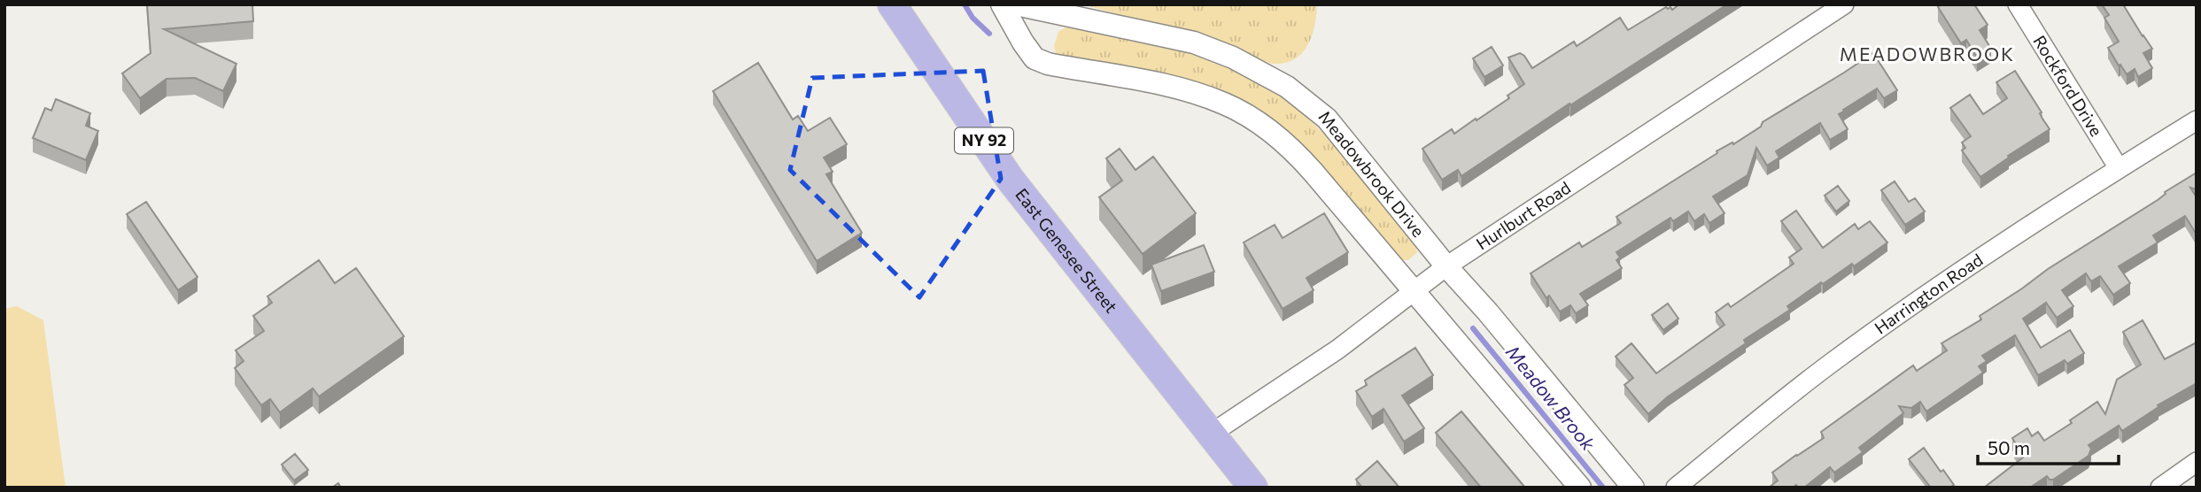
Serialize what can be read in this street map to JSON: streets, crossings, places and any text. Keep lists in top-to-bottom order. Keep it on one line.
{"streets":{"main road":["NY 92","East Genesee Street"],"street":["Rockford Drive","Meadowbrook Drive","Hurlburt Road","Harrington Road"]},"crossings":[["Rockford Drive","Harrington Road"],["Meadowbrook Drive","Hurlburt Road"],["Hurlburt Road","East Genesee Street"]],"districts":["MEADOWBROOK"],"water":["Meadow Brook"],"scale_bar":"50 m"}
